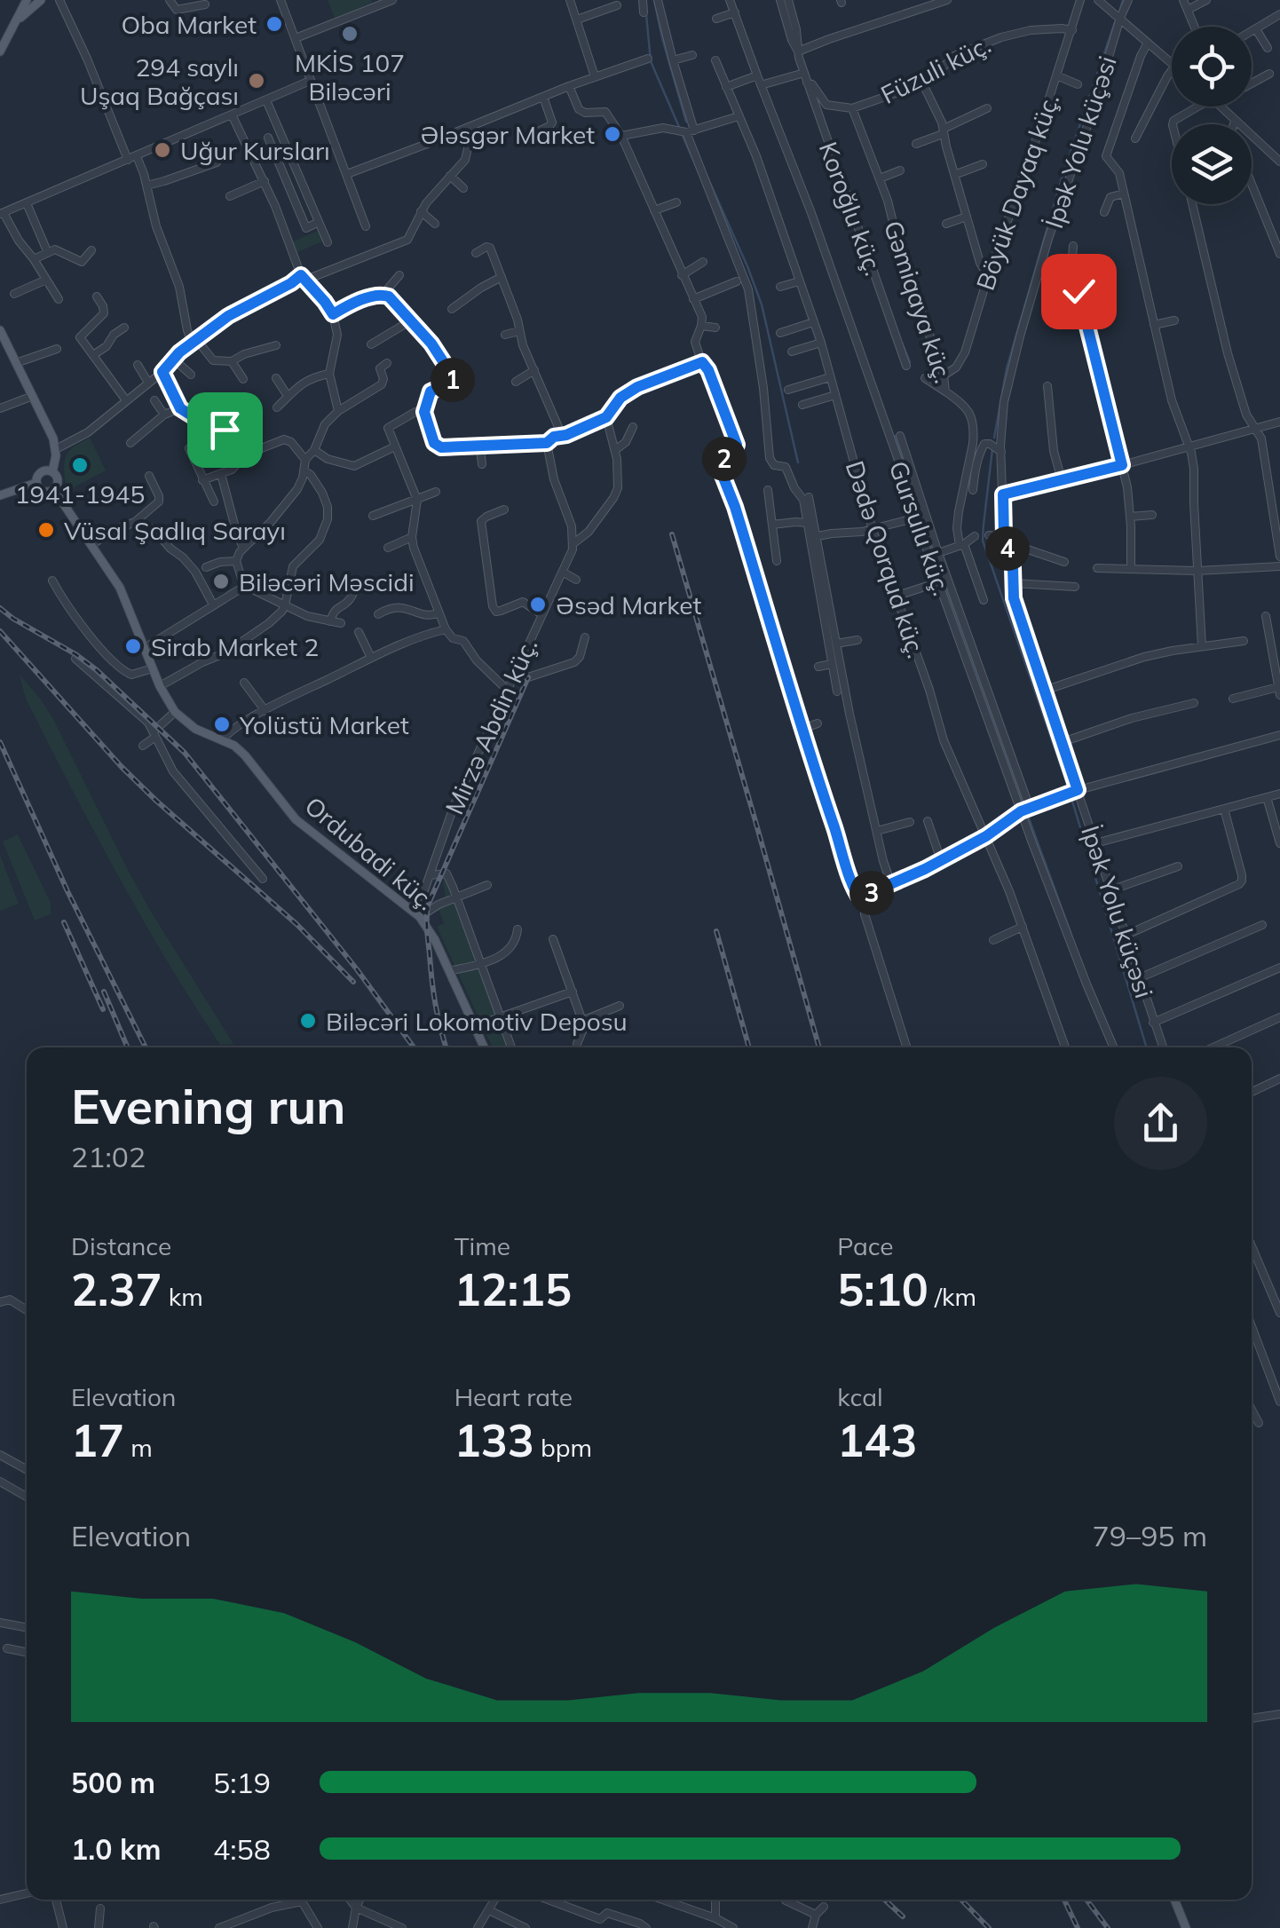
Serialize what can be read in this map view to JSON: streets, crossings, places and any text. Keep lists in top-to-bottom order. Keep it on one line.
{"streets":{"main road":["Ordubadi küç."],"street":["Füzuli küç.","İpək Yolu küçəsi","Böyük Dayaq küç.","Koroğlu küç.","Gəmiqaya küç.","Gursulu küç.","Dədə Qorqud küç.","Mirzə Abdin küç."]},"crossings":[["Füzuli küç.","Böyük Dayaq küç."],["Füzuli küç.","Gəmiqaya küç."],["Böyük Dayaq küç.","Gəmiqaya küç."],["Mirzə Abdin küç.","Ordubadi küç."]],"places":["Oba Market","MKİS 107 Biləcəri","294 saylı Uşaq Bağçası","Ələsgər Market","Uğur Kursları","1941-1945","Vüsal Şadlıq Sarayı","Biləcəri Məscidi","Əsəd Market","Sirab Market 2","Yolüstü Market","Biləcəri Lokomotiv Deposu"],"page":{"pins":["1","2","4","3"],"heading":["Evening run","21:02"],"stats":[["Distance","2.37 km"],["Time","12:15"],["Pace","5:10 /km"],["Elevation","17 m"],["Heart rate","133 bpm"],["kcal","143"]],"chart":["Elevation","79–95 m"],"list":[{"name":"500 m","note":"5:19"},{"name":"1.0 km","note":"4:58"}]}}
